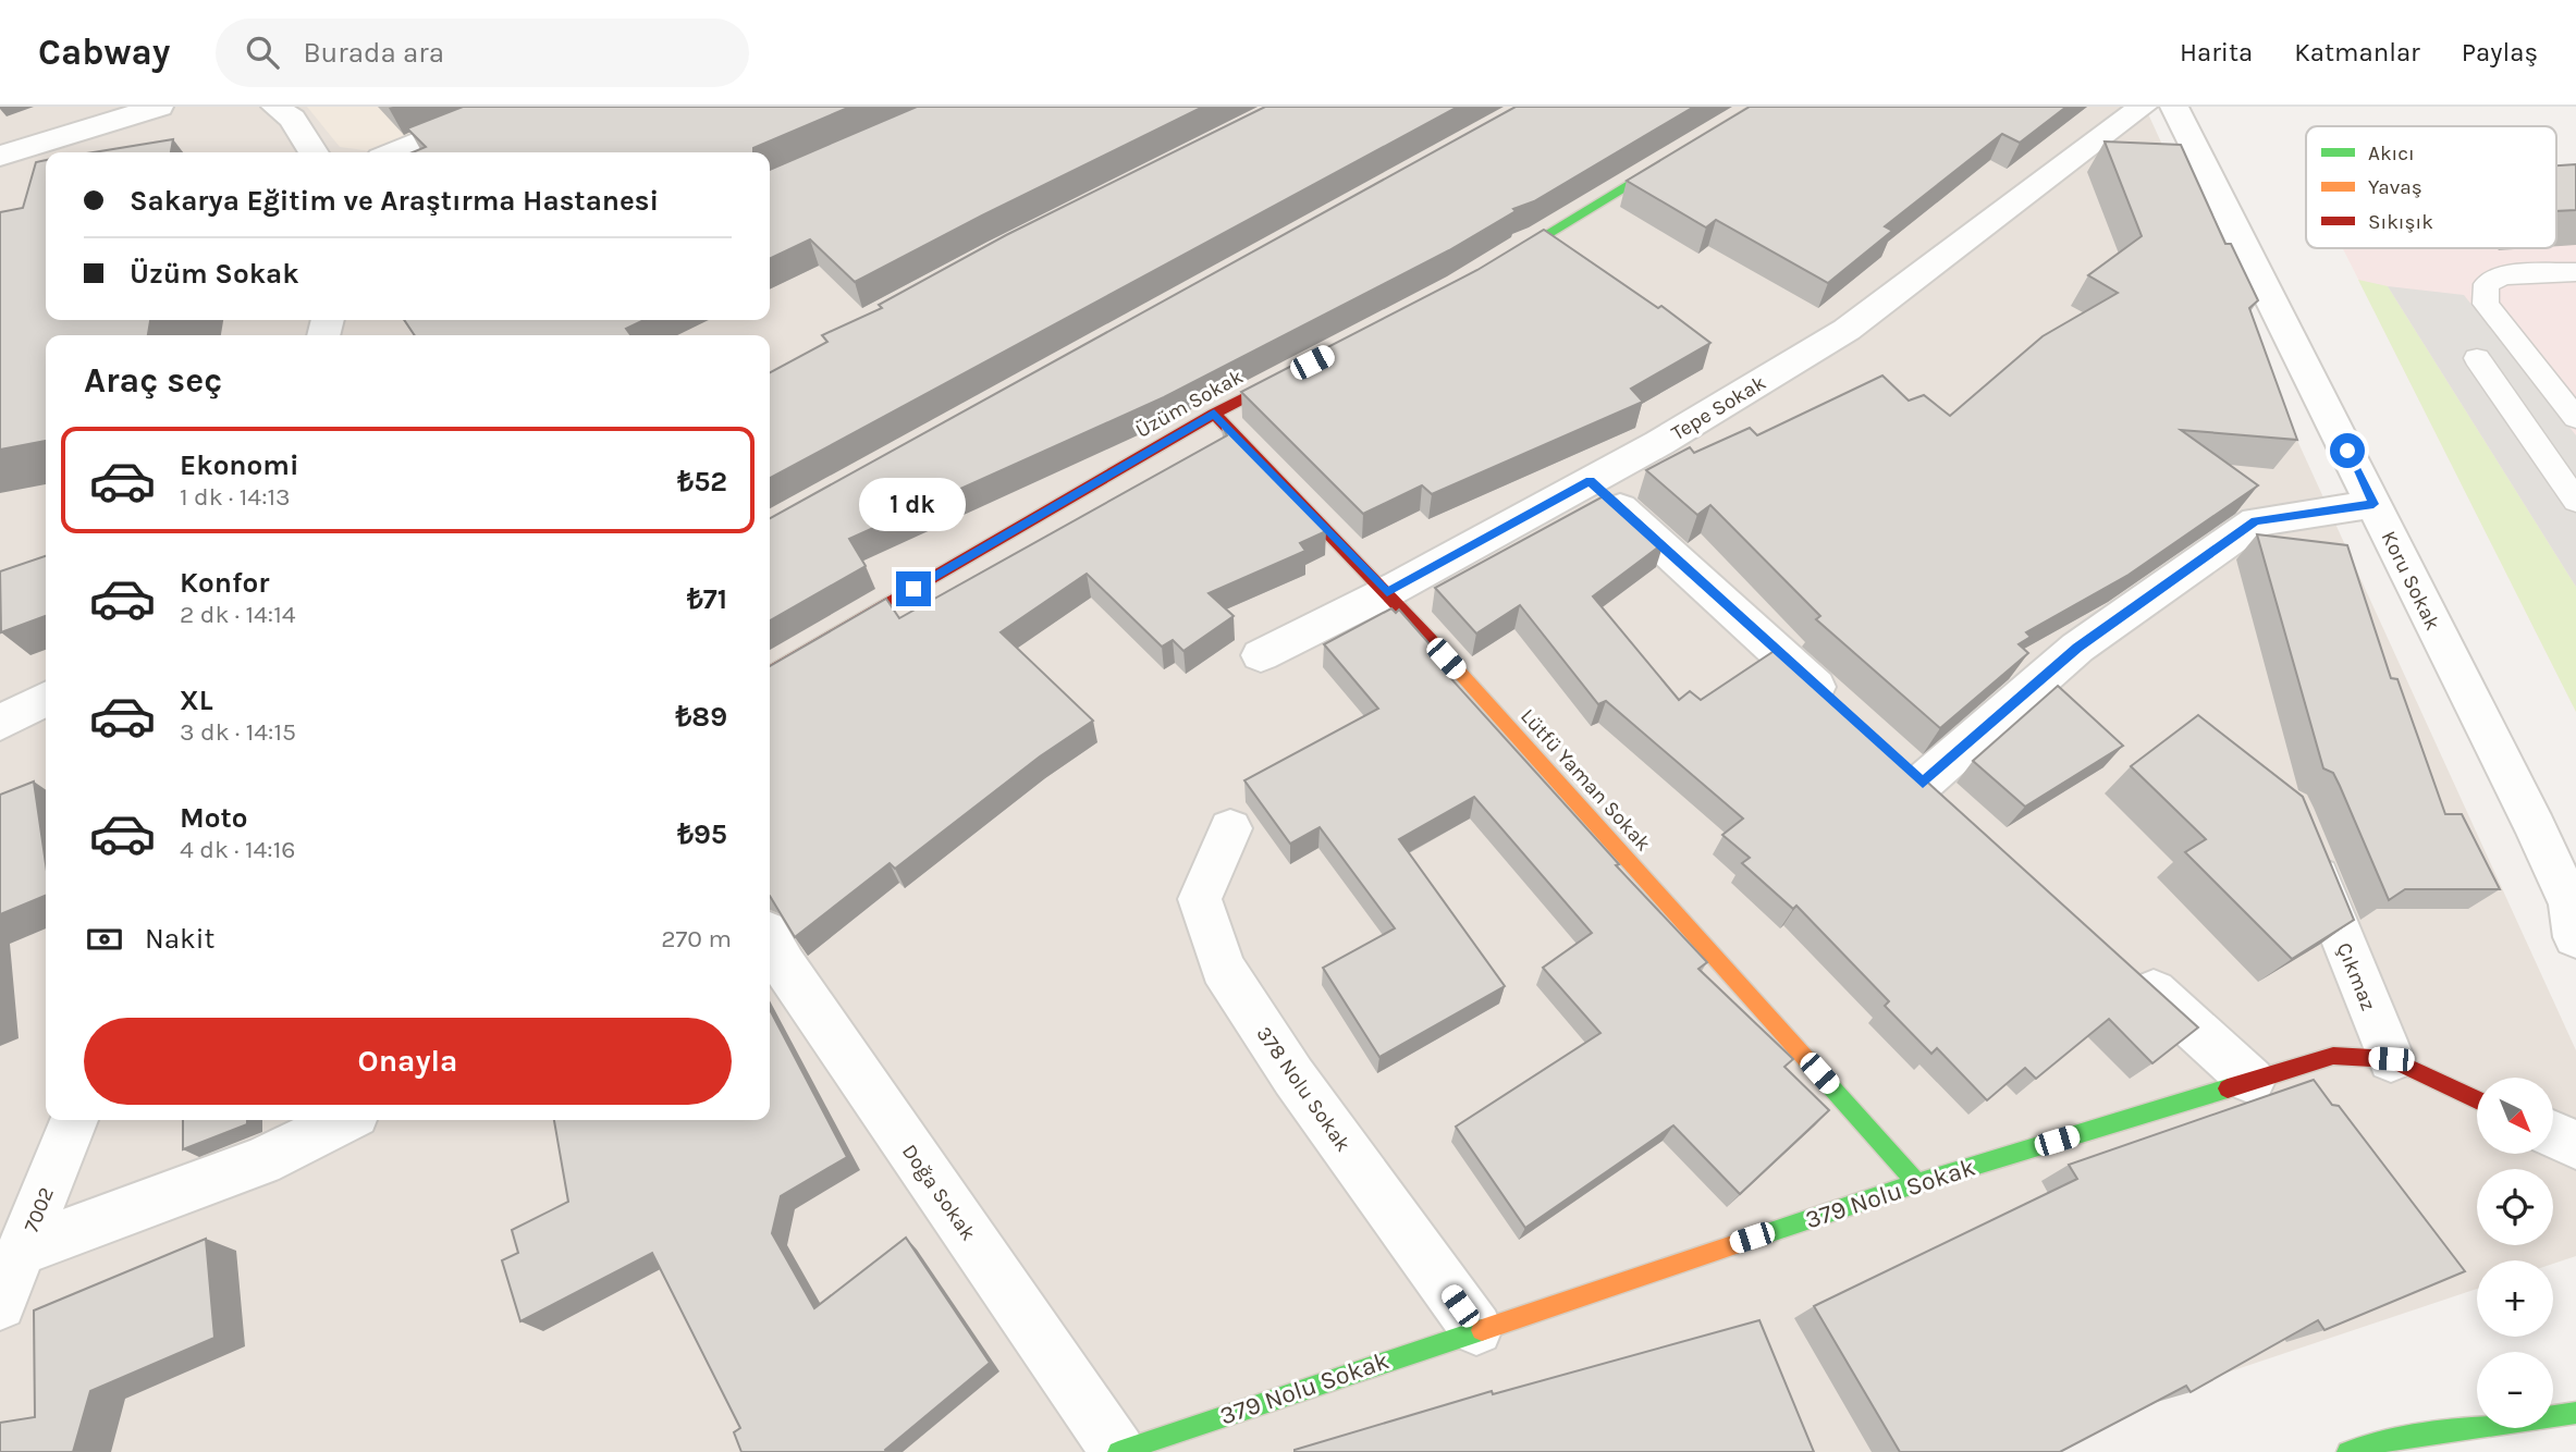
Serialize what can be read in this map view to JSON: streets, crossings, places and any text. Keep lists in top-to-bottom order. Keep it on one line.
{"streets":{"street":["Üzüm Sokak","Tepe Sokak","Koru Sokak","Lütfü Yaman Sokak","Çıkmaz","378 Nolu Sokak","Doğa Sokak","379 Nolu Sokak","7002"]},"crossings":[["Üzüm Sokak","Lütfü Yaman Sokak"],["Tepe Sokak","Lütfü Yaman Sokak"],["Lütfü Yaman Sokak","379 Nolu Sokak"],["Çıkmaz","379 Nolu Sokak"],["378 Nolu Sokak","379 Nolu Sokak"],["Doğa Sokak","379 Nolu Sokak"]],"legend":["Akıcı","Yavaş","Sıkışık"],"north":"bottom right","page":{"header":"Cabway","search":"Burada ara","nav":["Harita","Katmanlar","Paylaş"],"banner":["Sakarya Eğitim ve Araştırma Hastanesi","Üzüm Sokak"],"heading":"Araç seç","list":[{"name":"Ekonomi","note":"1 dk · 14:13","value":"₺52"},{"name":"Konfor","note":"2 dk · 14:14","value":"₺71"},{"name":"XL","note":"3 dk · 14:15","value":"₺89"},{"name":"Moto","note":"4 dk · 14:16","value":"₺95"}],"bubble":"1 dk","pay":["Nakit","270 m"],"buttons":"Onayla","map_buttons":["+","−"]}}
